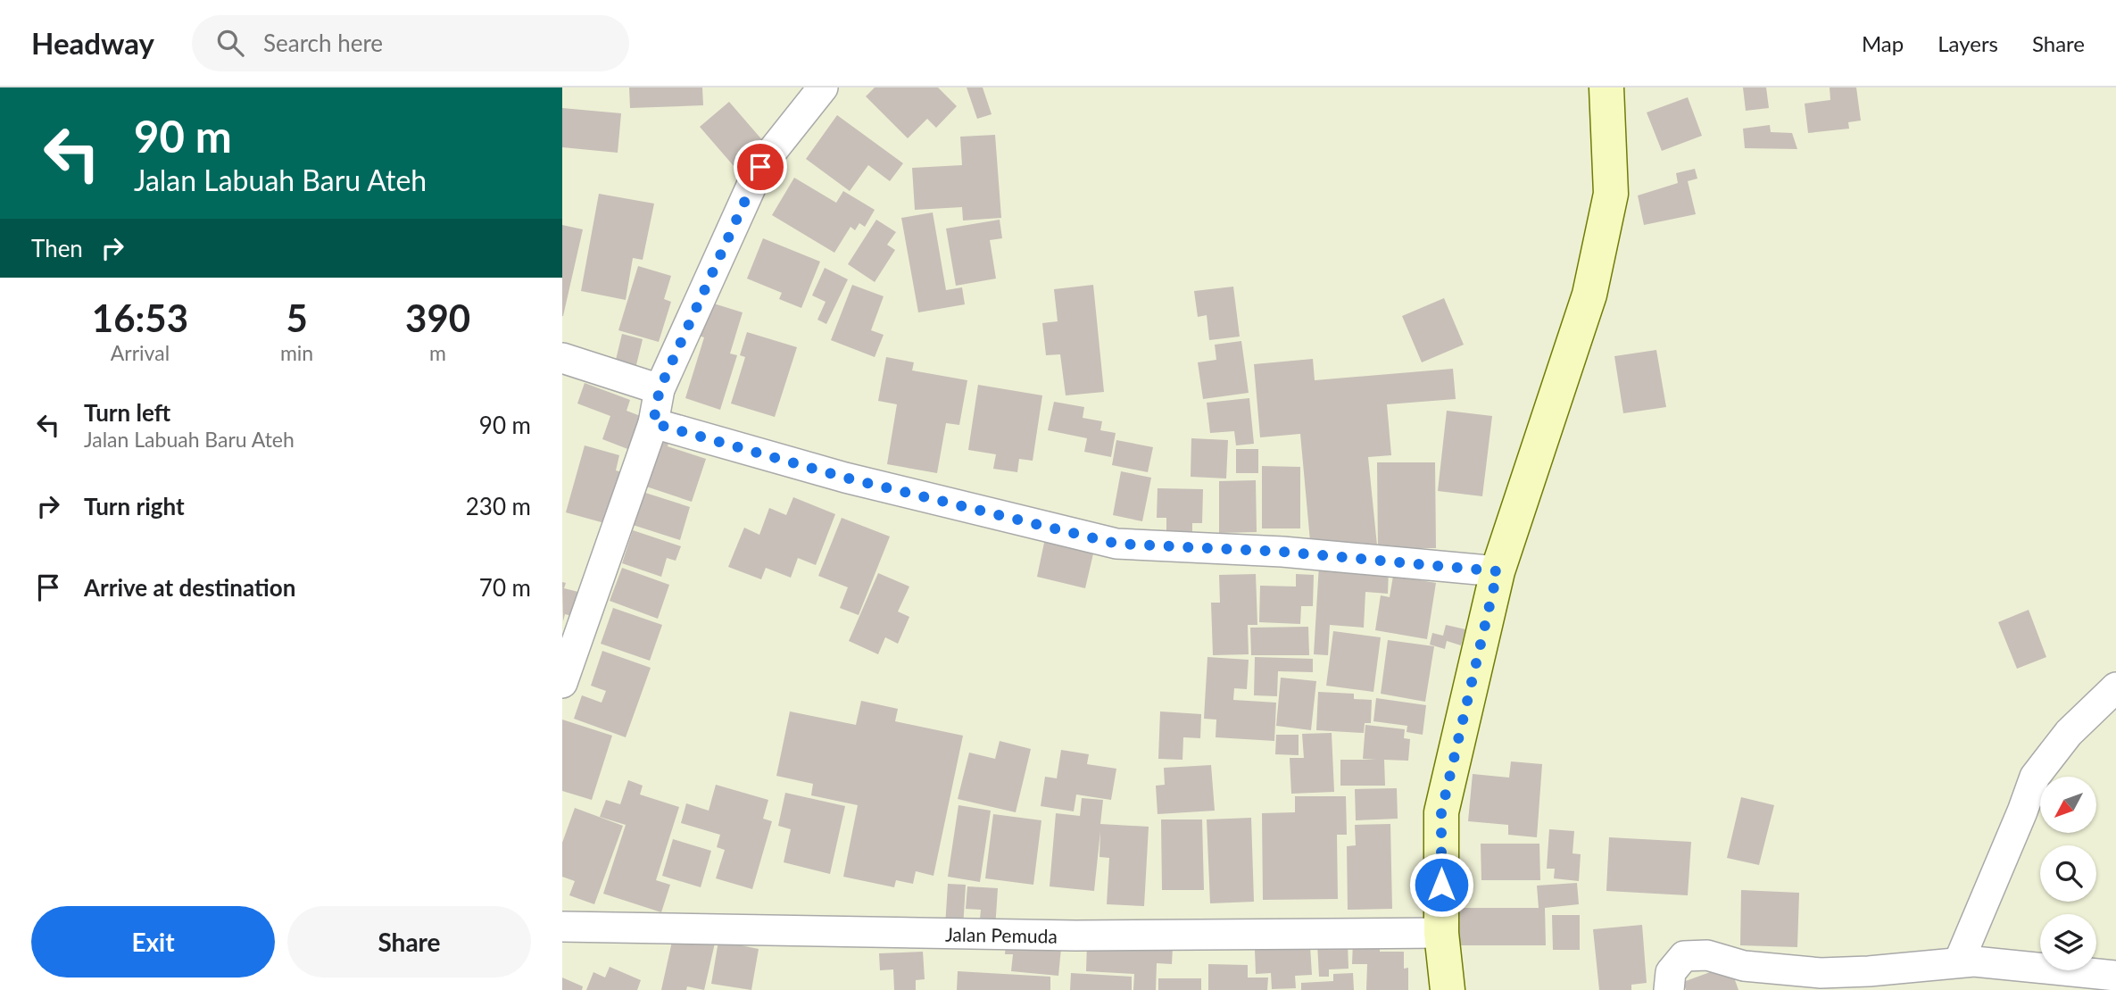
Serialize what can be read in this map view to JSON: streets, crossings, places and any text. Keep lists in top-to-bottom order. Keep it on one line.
{"streets":{"street":["Jalan Pemuda"]},"north":"bottom left","page":{"header":"Headway","search":"Search here","nav":["Map","Layers","Share"],"turn":["90 m","Jalan Labuah Baru Ateh"],"then":"Then","eta":["16:53","Arrival","5","min","390","m"],"list":[{"name":"Turn left","note":"Jalan Labuah Baru Ateh","value":"90 m"},{"name":"Turn right","value":"230 m"},{"name":"Arrive at destination","value":"70 m"}],"buttons":["Exit","Share"]}}
